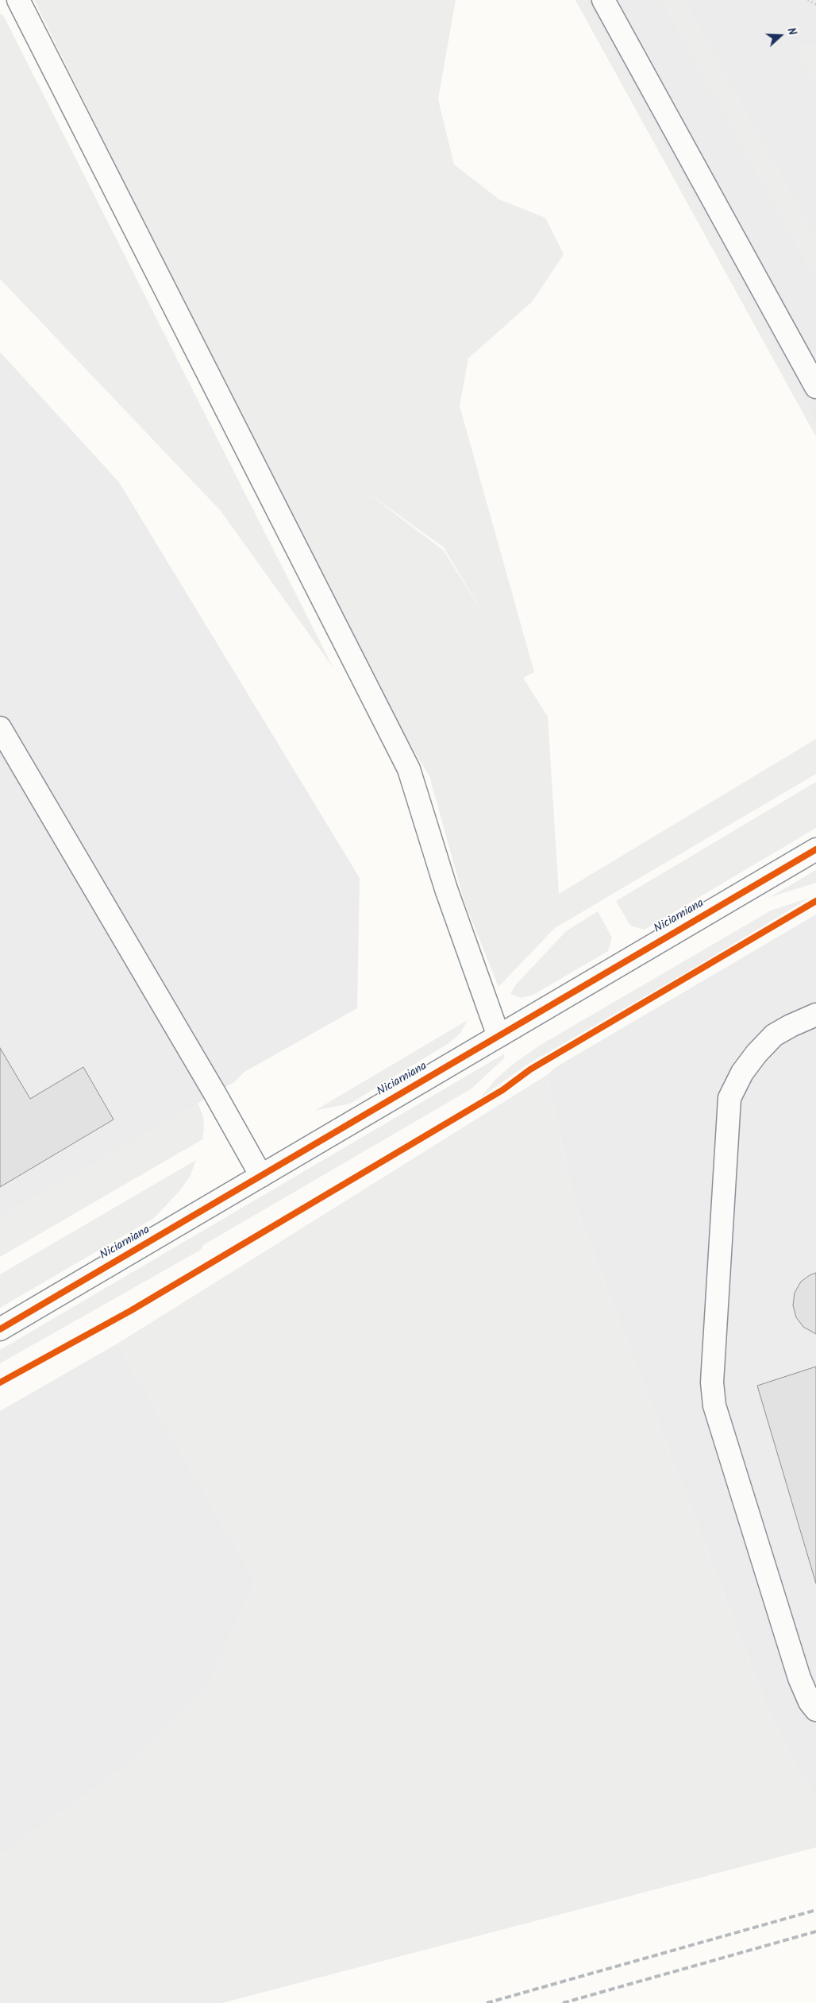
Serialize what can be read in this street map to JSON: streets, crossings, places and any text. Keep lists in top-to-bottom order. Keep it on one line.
{"streets":{"street":["Niciarniana"]},"north":"right"}
